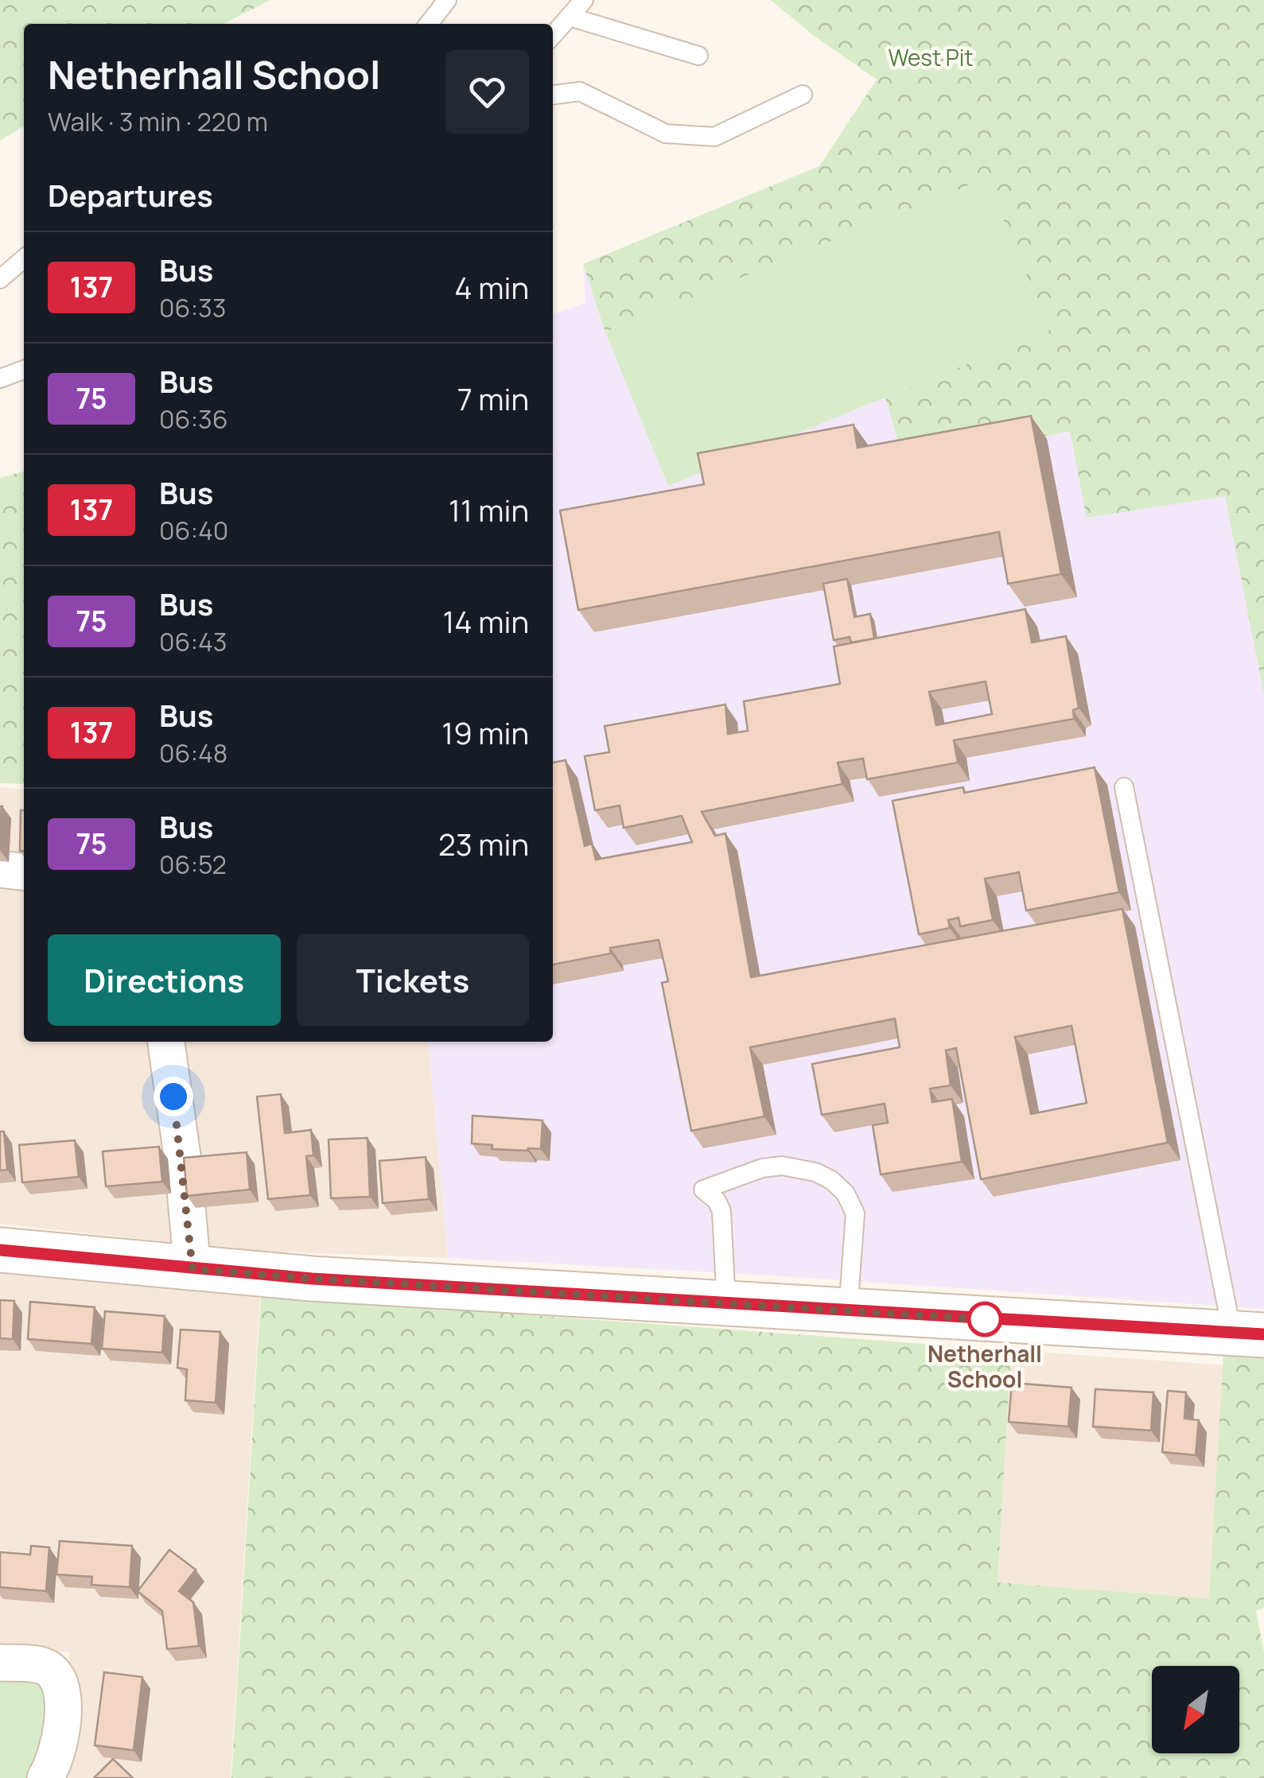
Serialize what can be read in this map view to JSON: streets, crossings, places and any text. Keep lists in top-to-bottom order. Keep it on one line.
{"parks":["West Pit"],"places":["Netherhall School"],"lines":["bus line 137"],"north":"bottom left","page":{"heading":[["Netherhall School","Walk · 3 min · 220 m"],"Departures"],"list":[{"mark":"137","name":"Bus","note":"06:33","value":"4 min"},{"mark":"75","name":"Bus","note":"06:36","value":"7 min"},{"mark":"137","name":"Bus","note":"06:40","value":"11 min"},{"mark":"75","name":"Bus","note":"06:43","value":"14 min"},{"mark":"137","name":"Bus","note":"06:48","value":"19 min"},{"mark":"75","name":"Bus","note":"06:52","value":"23 min"}],"buttons":["Directions","Tickets"]}}
